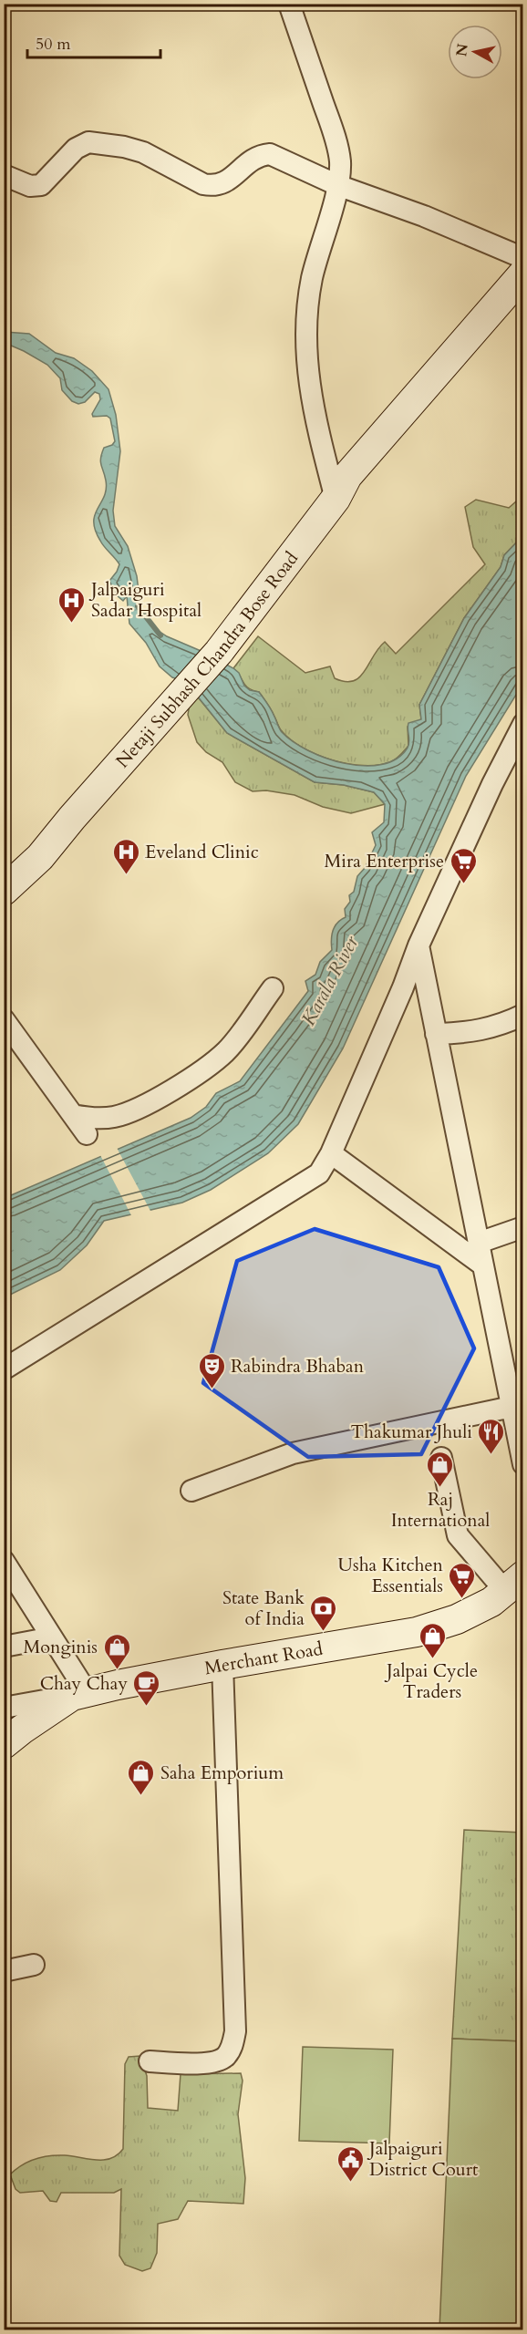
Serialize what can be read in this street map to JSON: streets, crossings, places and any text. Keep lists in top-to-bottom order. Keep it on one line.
{"streets":{"street":["Netaji Subhash Chandra Bose Road","Merchant Road"]},"water":["Karala River"],"places":{"hospital":["Jalpaiguri Sadar Hospital","Eveland Clinic"],"supermarket":["Mira Enterprise","Usha Kitchen Essentials"],"theatre":["Rabindra Bhaban"],"restaurant":["Thakumar Jhuli"],"shop":["Raj International","Jalpai Cycle Traders","Monginis","Saha Emporium"],"bank":["State Bank of India"],"cafe":["Chay Chay"],"public building":["Jalpaiguri District Court"]},"scale_bar":"50 m","north":"left"}
